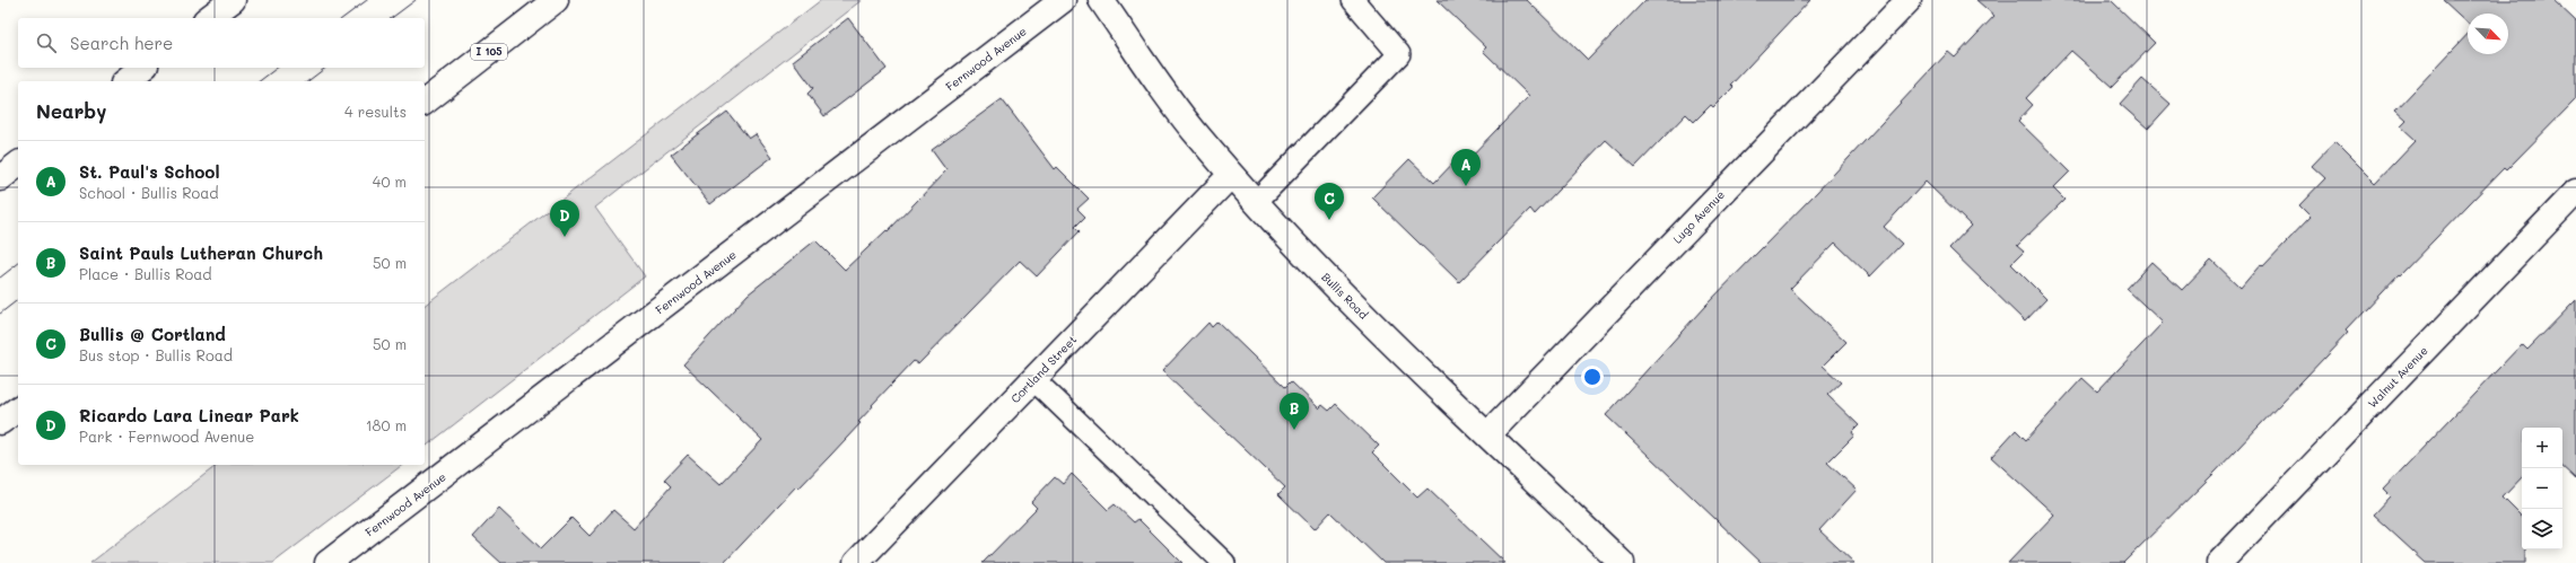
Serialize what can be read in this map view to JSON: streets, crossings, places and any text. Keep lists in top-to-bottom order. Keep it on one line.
{"streets":{"main road":["I 105","Fernwood Avenue","Lugo Avenue","Bullis Road","Cortland Street","Walnut Avenue"]},"crossings":[["Lugo Avenue","Bullis Road"],["Bullis Road","Cortland Street"]],"north":"bottom right","page":{"search":"Search here","heading":["Nearby","4 results"],"list":[{"mark":"A","name":"St. Paul's School","note":"School · Bullis Road","value":"40 m"},{"mark":"B","name":"Saint Pauls Lutheran Church","note":"Place · Bullis Road","value":"50 m"},{"mark":"C","name":"Bullis @ Cortland","note":"Bus stop · Bullis Road","value":"50 m"},{"mark":"D","name":"Ricardo Lara Linear Park","note":"Park · Fernwood Avenue","value":"180 m"}],"pins":["A","C","D","B"],"map_buttons":["+","−"]}}
